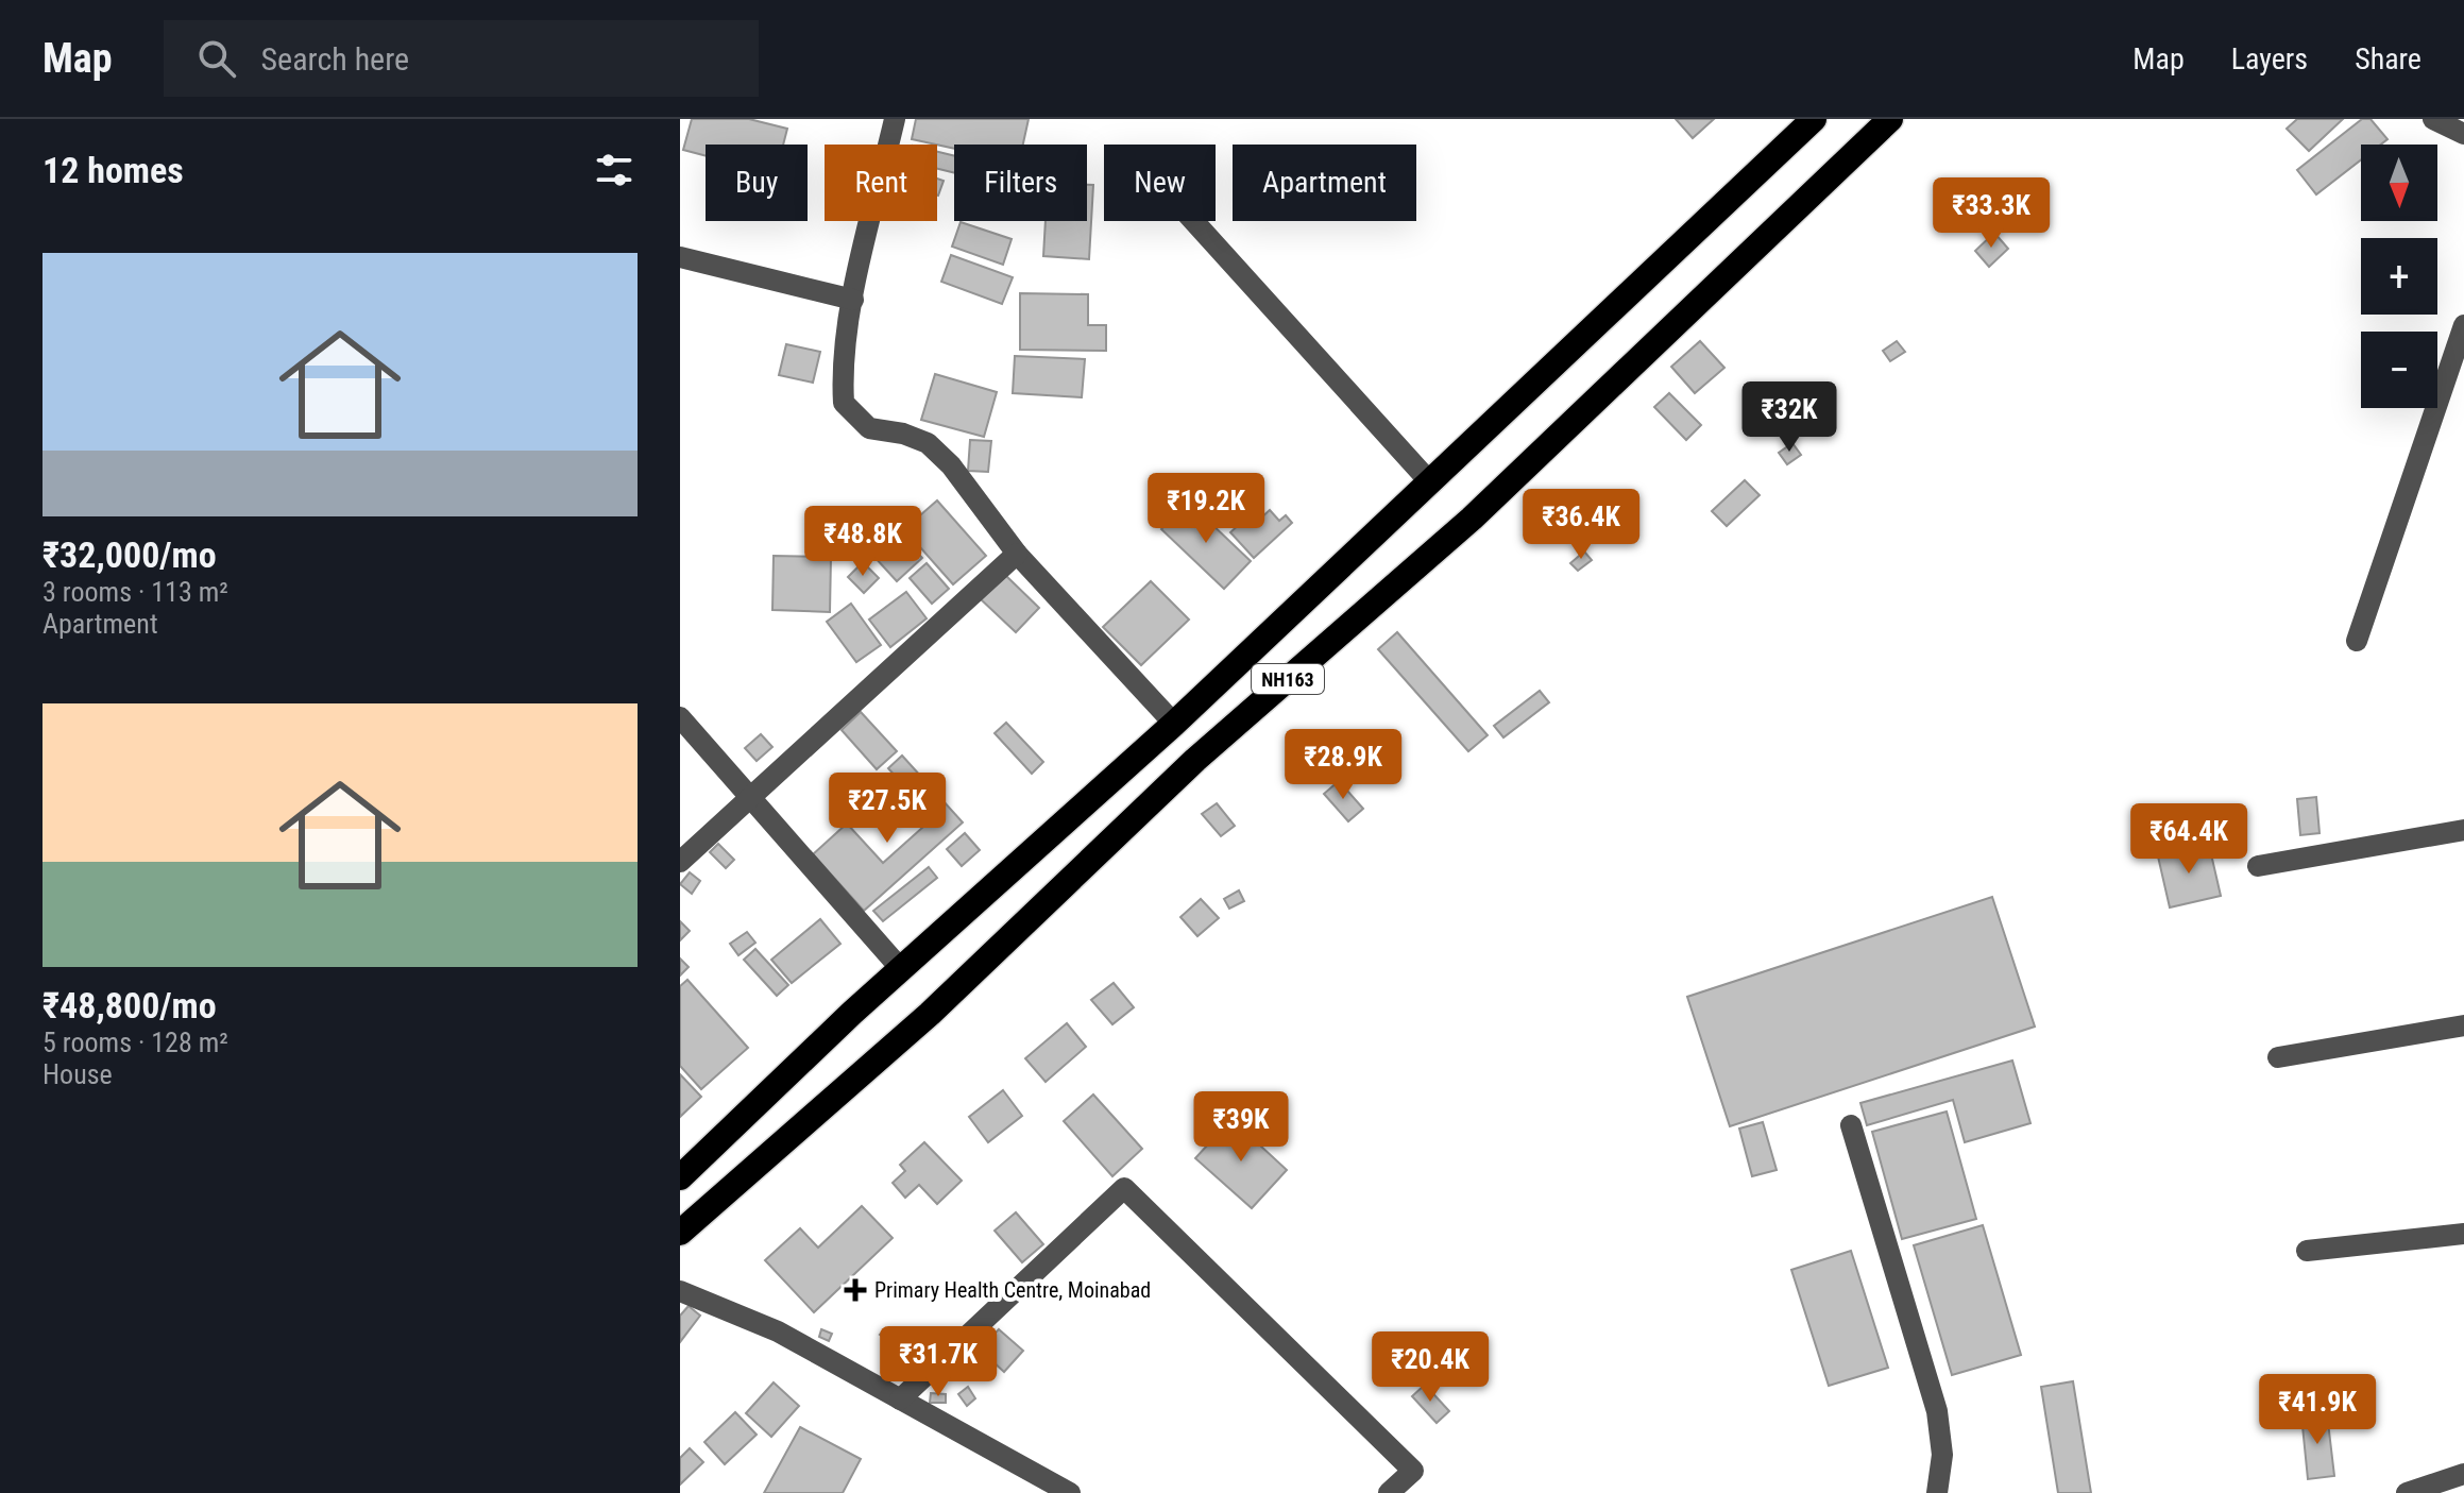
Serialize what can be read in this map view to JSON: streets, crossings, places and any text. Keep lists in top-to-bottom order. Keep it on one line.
{"streets":{"highway":["NH163"]},"places":{"health":["Primary Health Centre, Moinabad"]},"north":"bottom","page":{"header":"Map","search":"Search here","nav":["Map","Layers","Share"],"heading":"12 homes","map_buttons":["+","−"],"chip":["Buy","Rent","Filters","New","Apartment"],"price":["₹33.3K","₹32K","₹19.2K","₹36.4K","₹48.8K","₹28.9K","₹27.5K","₹64.4K","₹39K","₹31.7K","₹20.4K","₹41.9K"],"list":[{"name":"₹32,000/mo","note":"3 rooms · 113 m² · Apartment"},{"name":"₹48,800/mo","note":"5 rooms · 128 m² · House"}]}}
